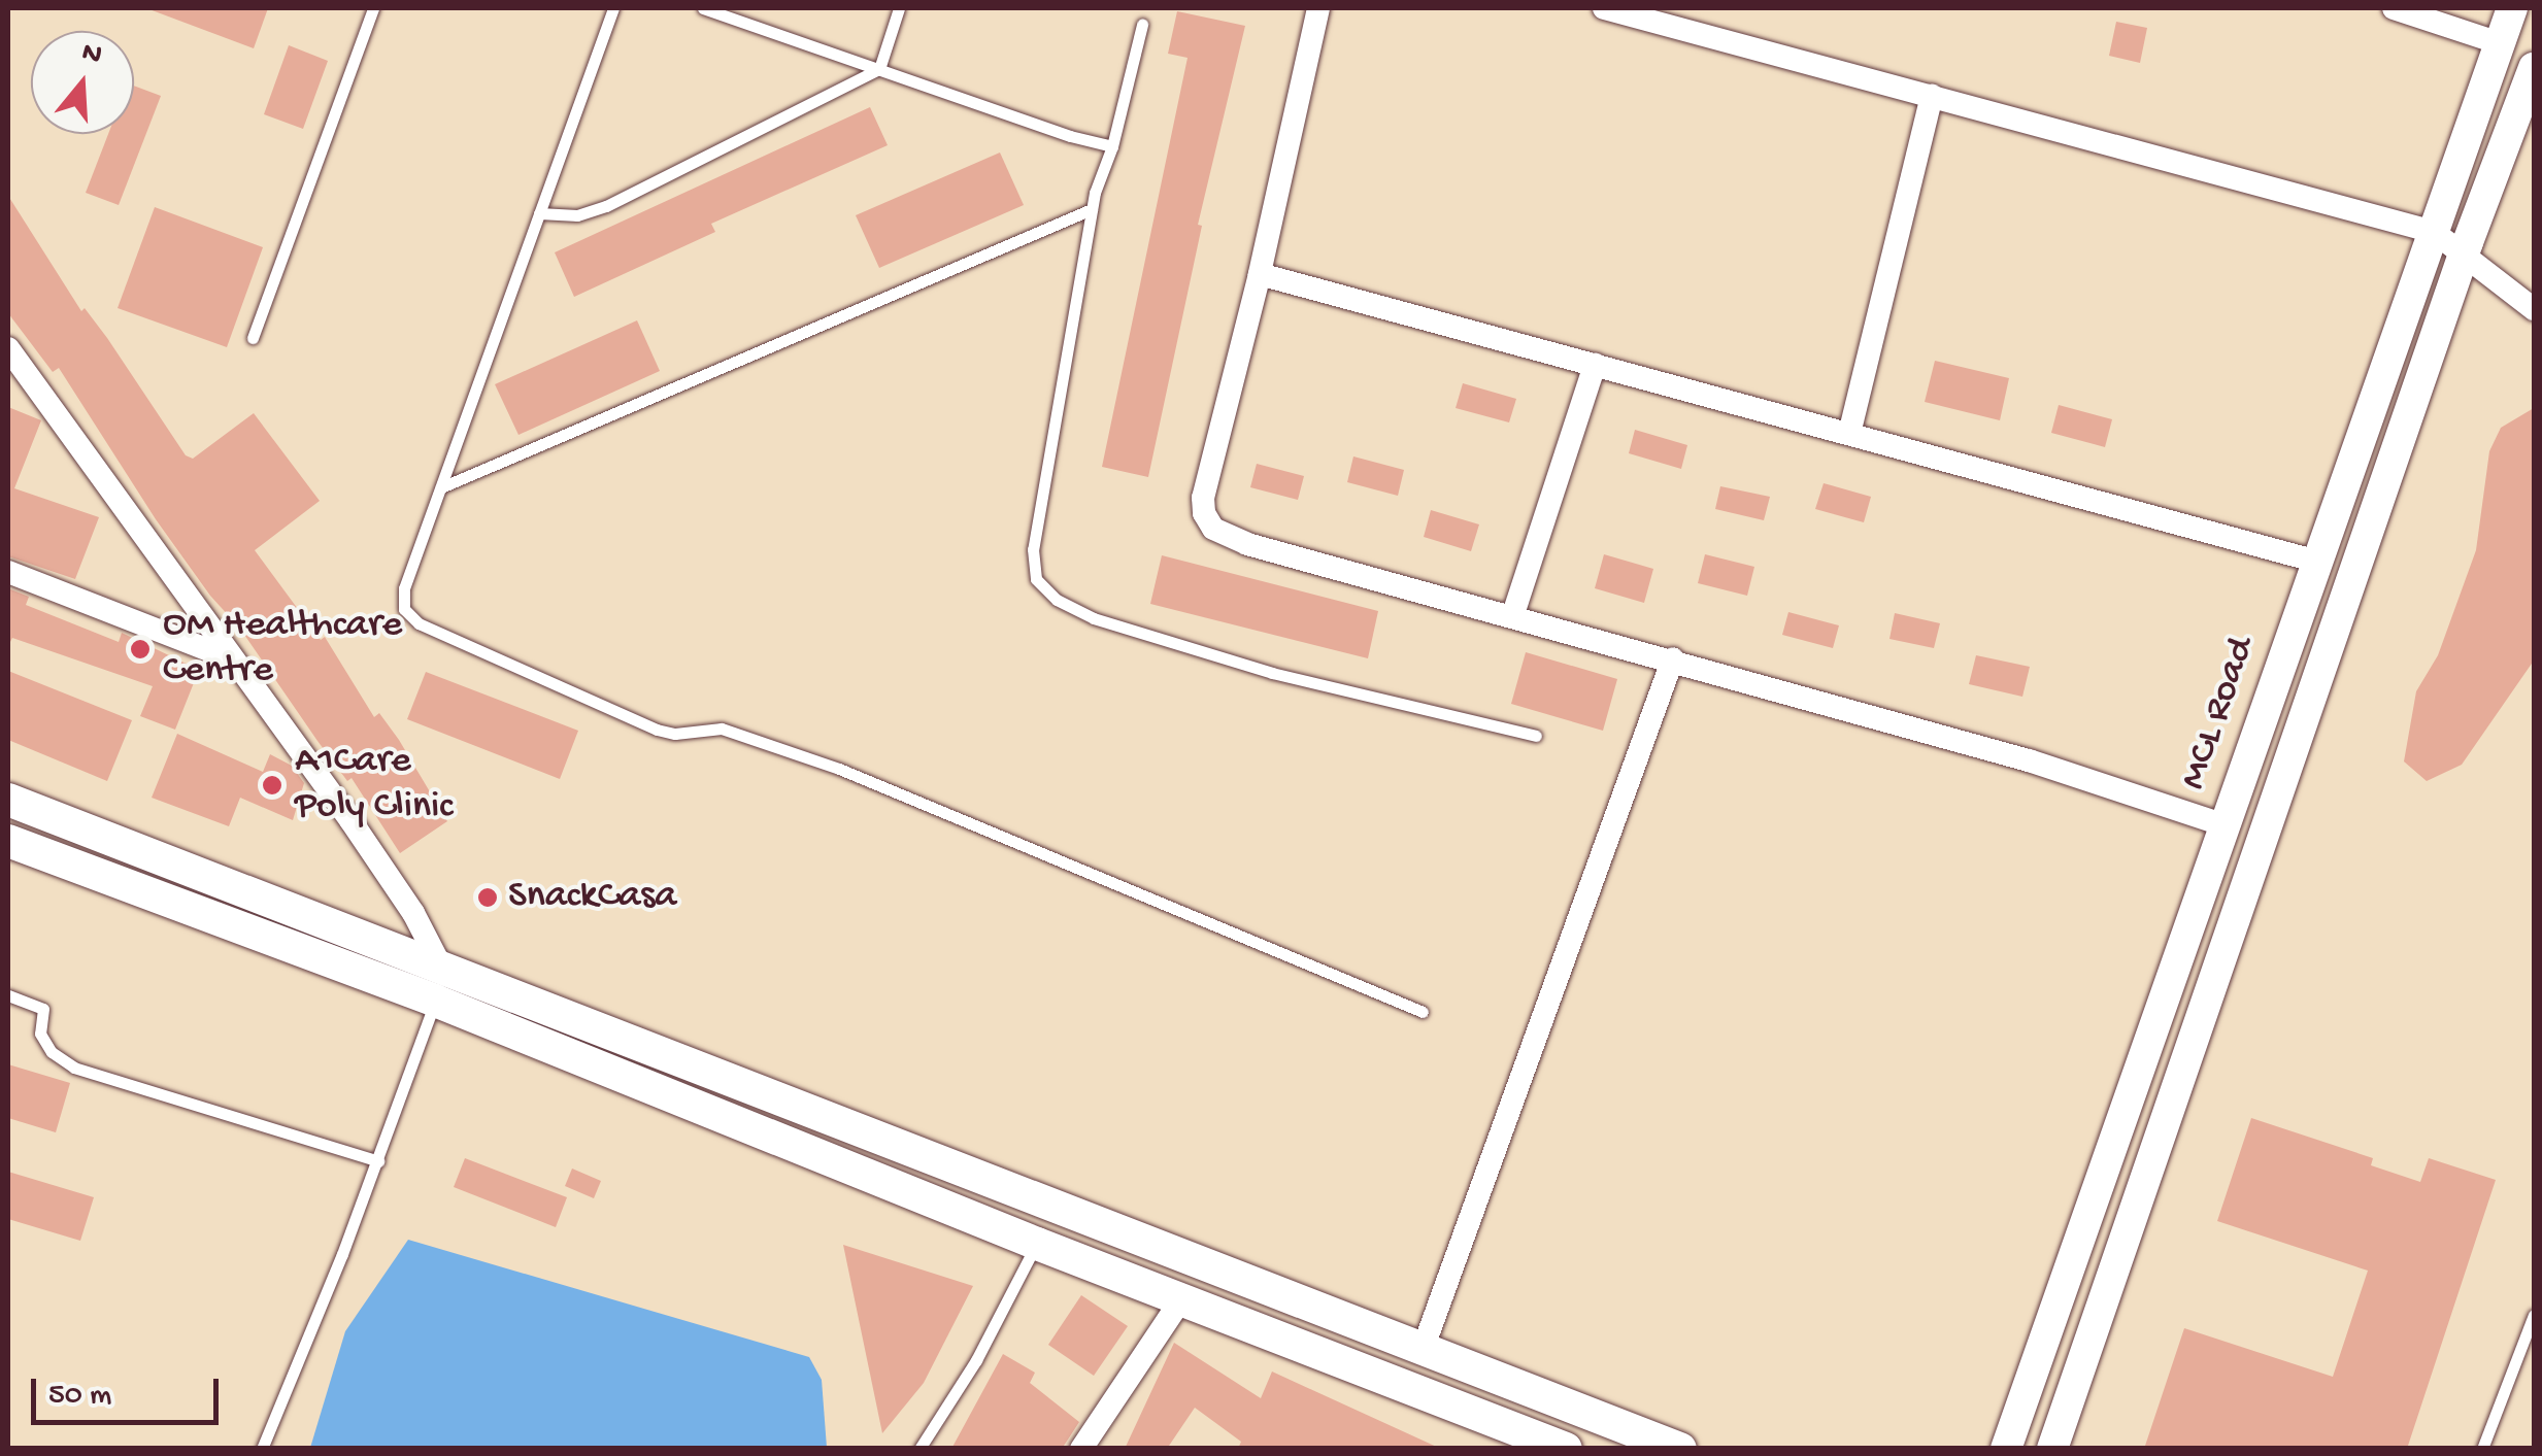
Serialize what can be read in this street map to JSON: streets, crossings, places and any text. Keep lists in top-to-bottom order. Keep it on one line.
{"streets":{"street":["MCL Road"]},"places":["OM Healthcare Centre","A1Care Poly Clinic","SnackCasa"],"scale_bar":"50 m","north":"top"}
